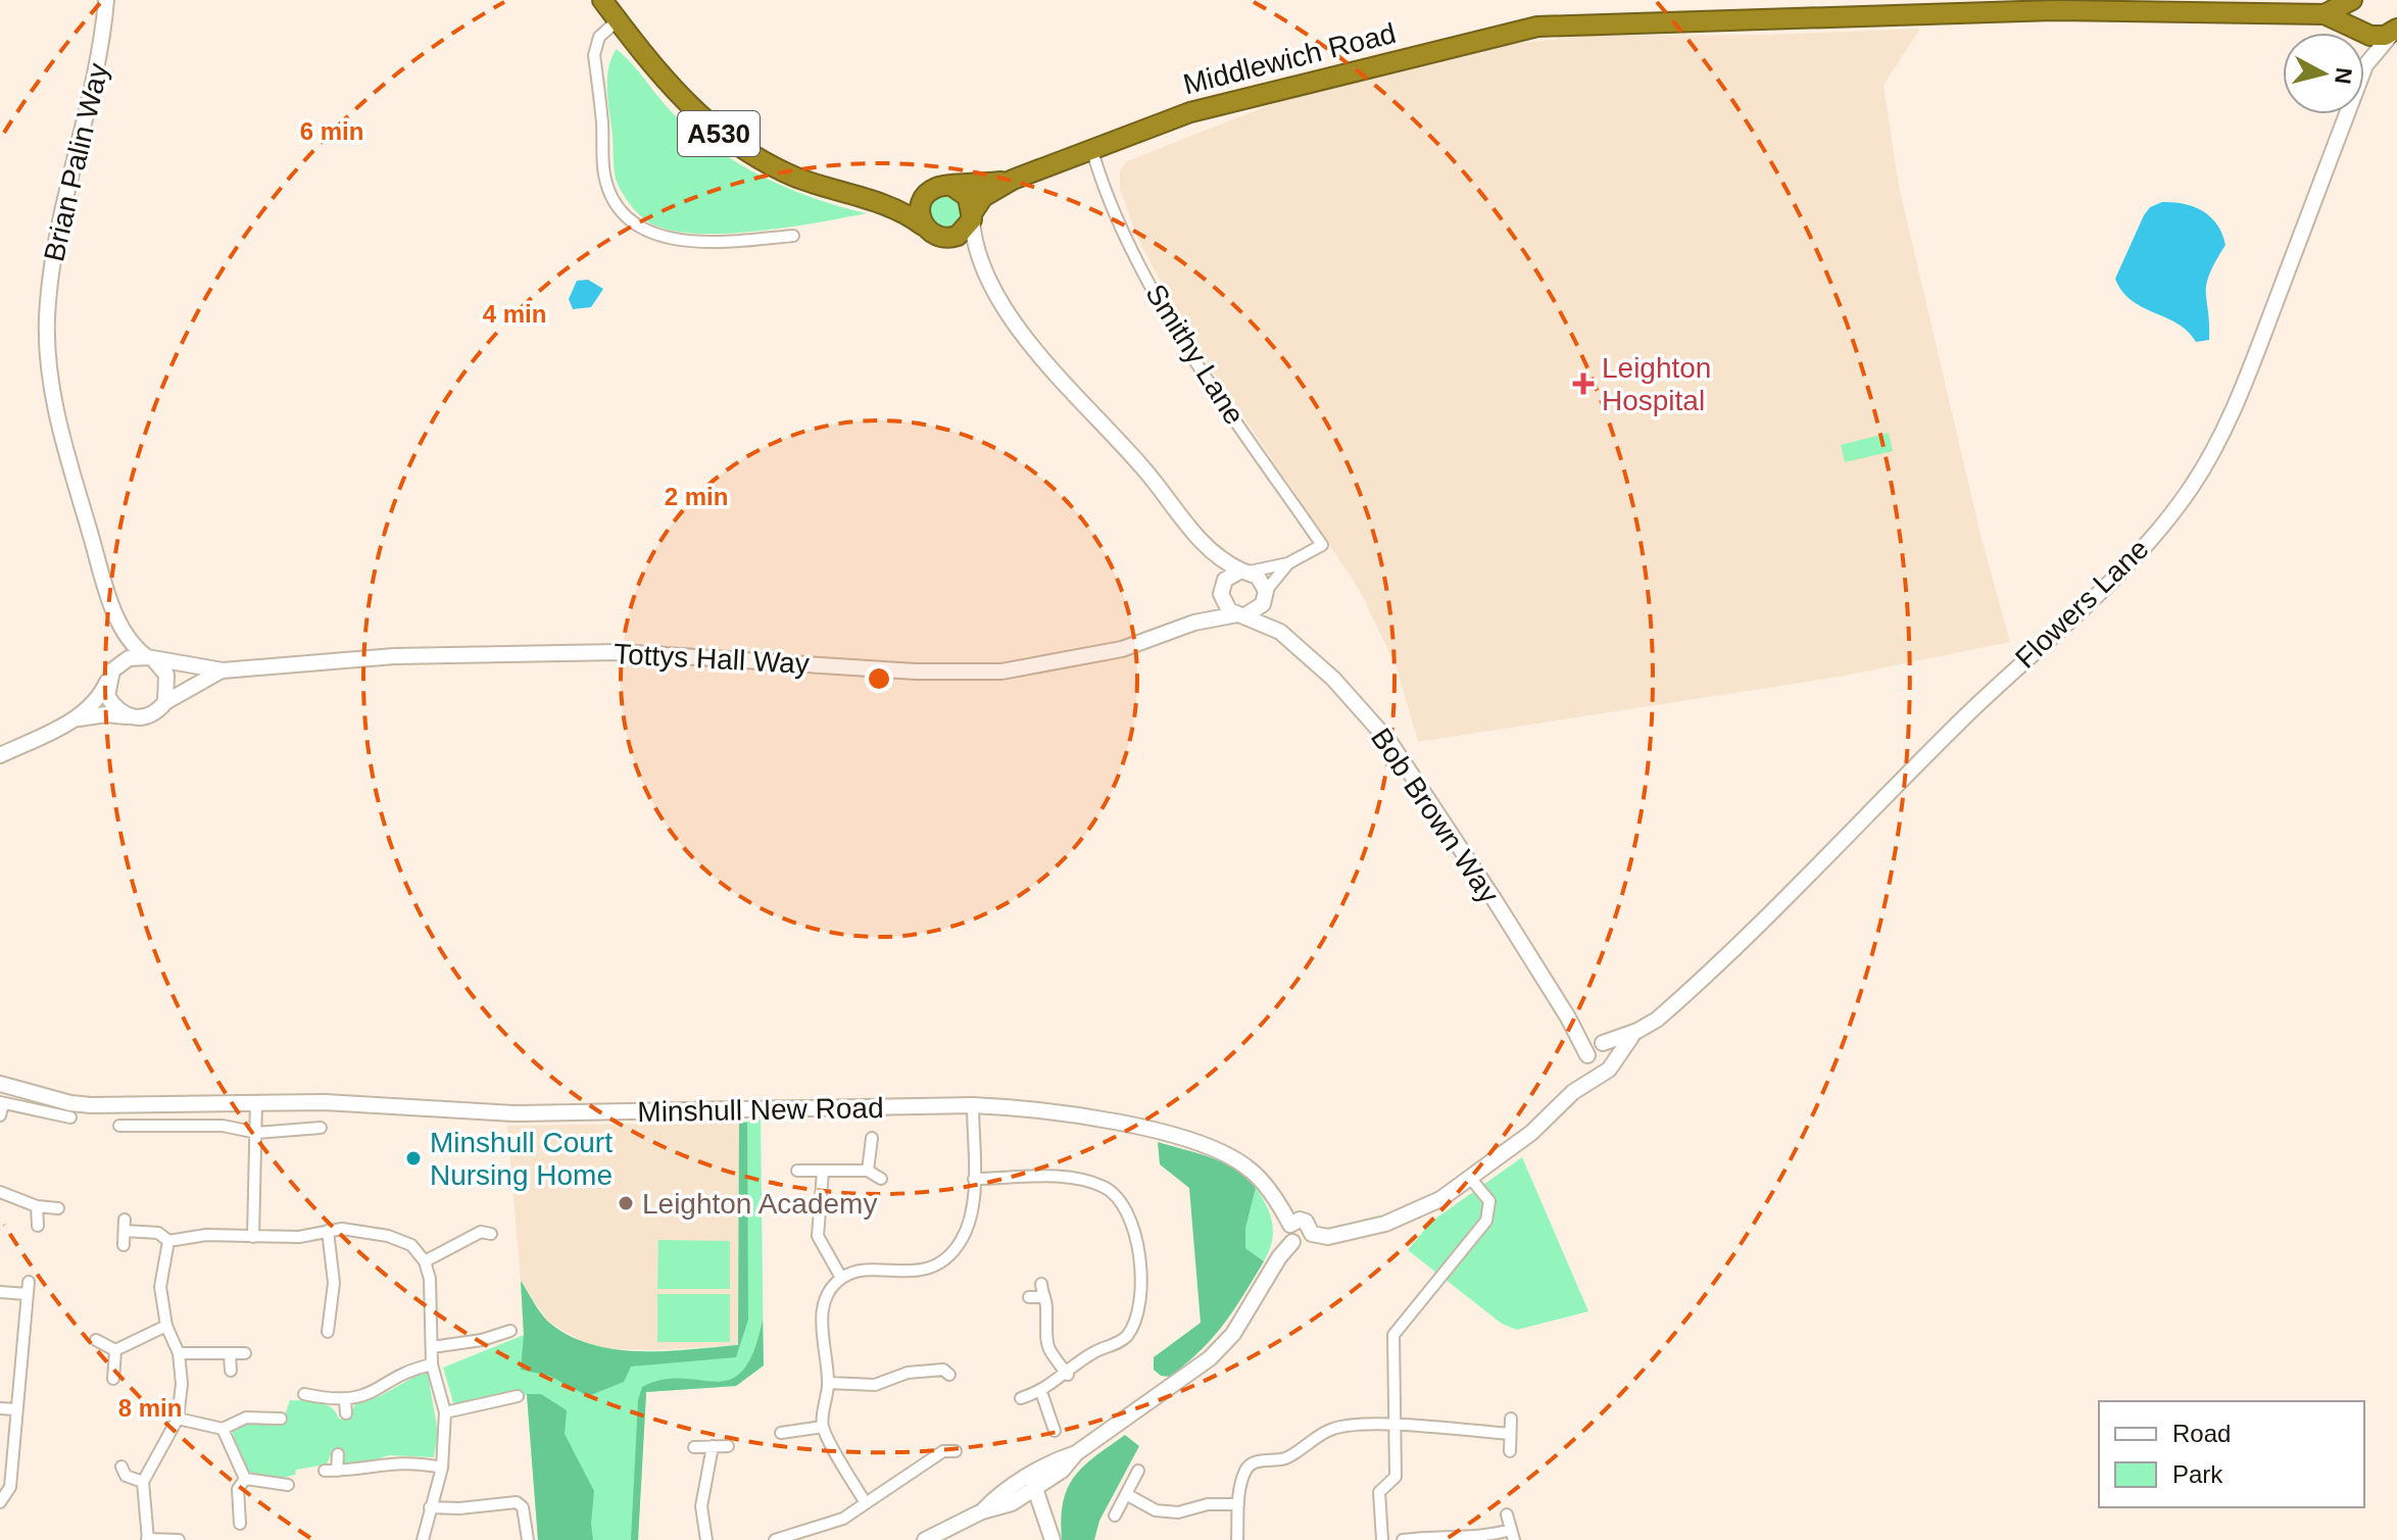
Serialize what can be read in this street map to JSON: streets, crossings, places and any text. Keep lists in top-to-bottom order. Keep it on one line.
{"streets":{"highway":["Middlewich Road","A530"],"street":["Brian Palin Way","Smithy Lane","Flowers Lane","Tottys Hall Way","Bob Brown Way","Minshull New Road"]},"crossings":[["Middlewich Road","A530"],["Middlewich Road","Smithy Lane"],["Brian Palin Way","Tottys Hall Way"],["Flowers Lane","Bob Brown Way"],["Tottys Hall Way","Bob Brown Way"]],"places":{"health":["Leighton Hospital"],"other":["Minshull Court Nursing Home","Leighton Academy"]},"legend":["Road","Park"],"north":"right","rings":["6 min","4 min","2 min","8 min"]}
